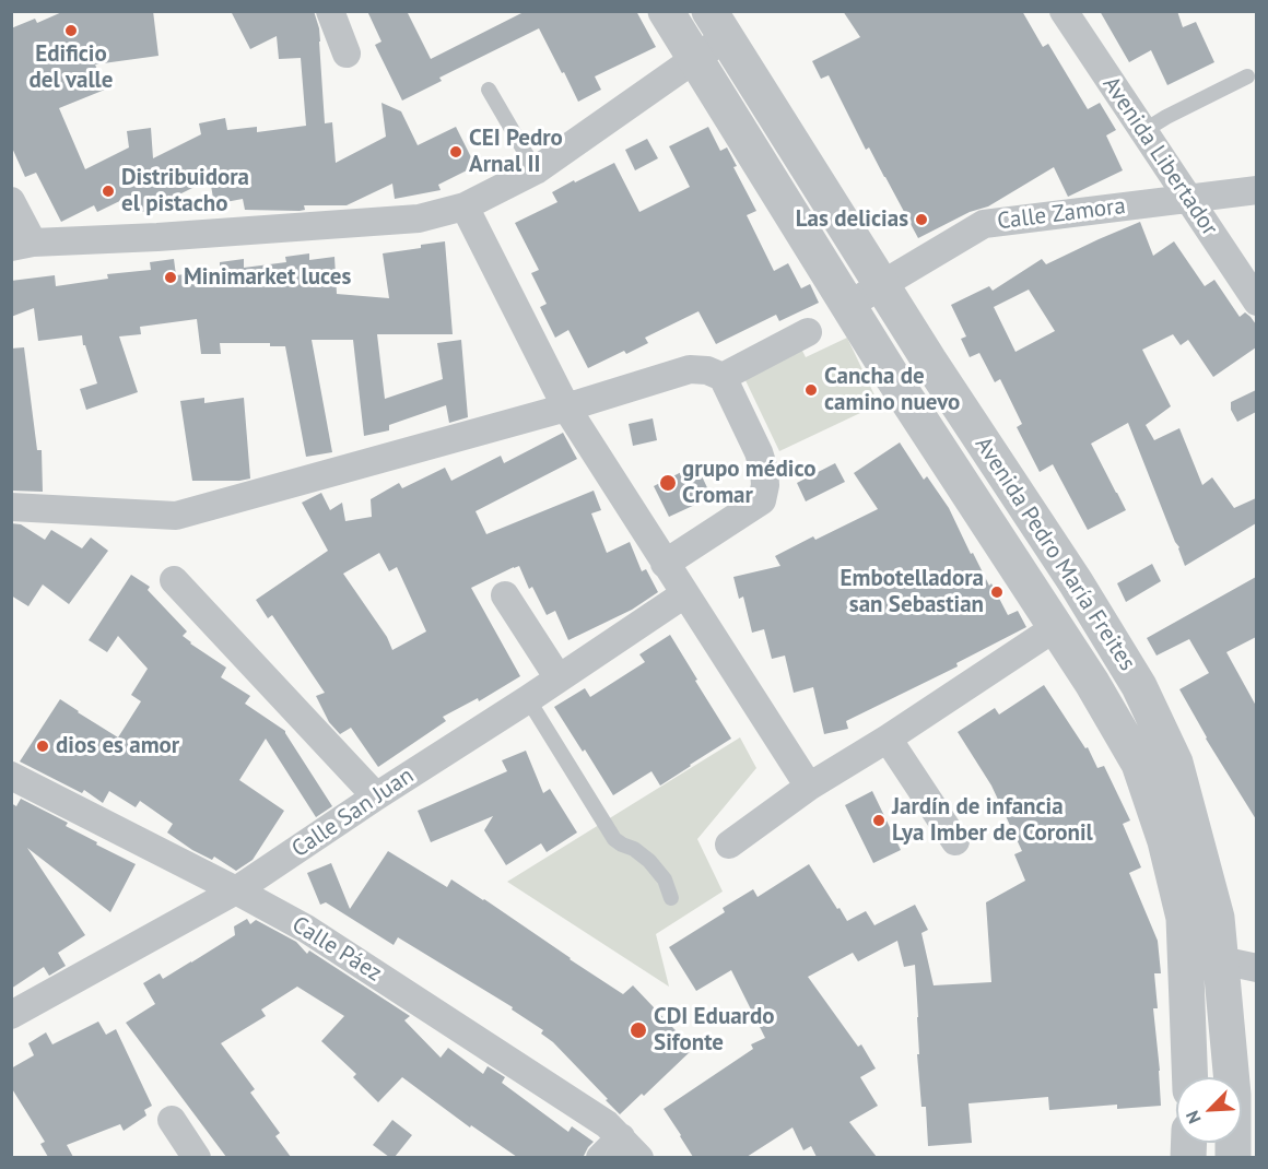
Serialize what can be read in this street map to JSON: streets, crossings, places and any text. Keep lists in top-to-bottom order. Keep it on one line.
{"streets":{"street":["Avenida Libertador","Calle Zamora","Avenida Pedro María Freites","Calle San Juan","Calle Páez"]},"crossings":[["Avenida Libertador","Calle Zamora"],["Calle Zamora","Avenida Pedro María Freites"],["Calle San Juan","Calle Páez"]],"places":["Edificio del valle","CEI Pedro Arnal II","Distribuidora el pistacho","Las delicias","Minimarket luces","Cancha de camino nuevo","grupo médico Cromar","Embotelladora san Sebastian","dios es amor","Jardín de infancia Lya Imber de Coronil","CDI Eduardo Sifonte"],"north":"bottom left"}
